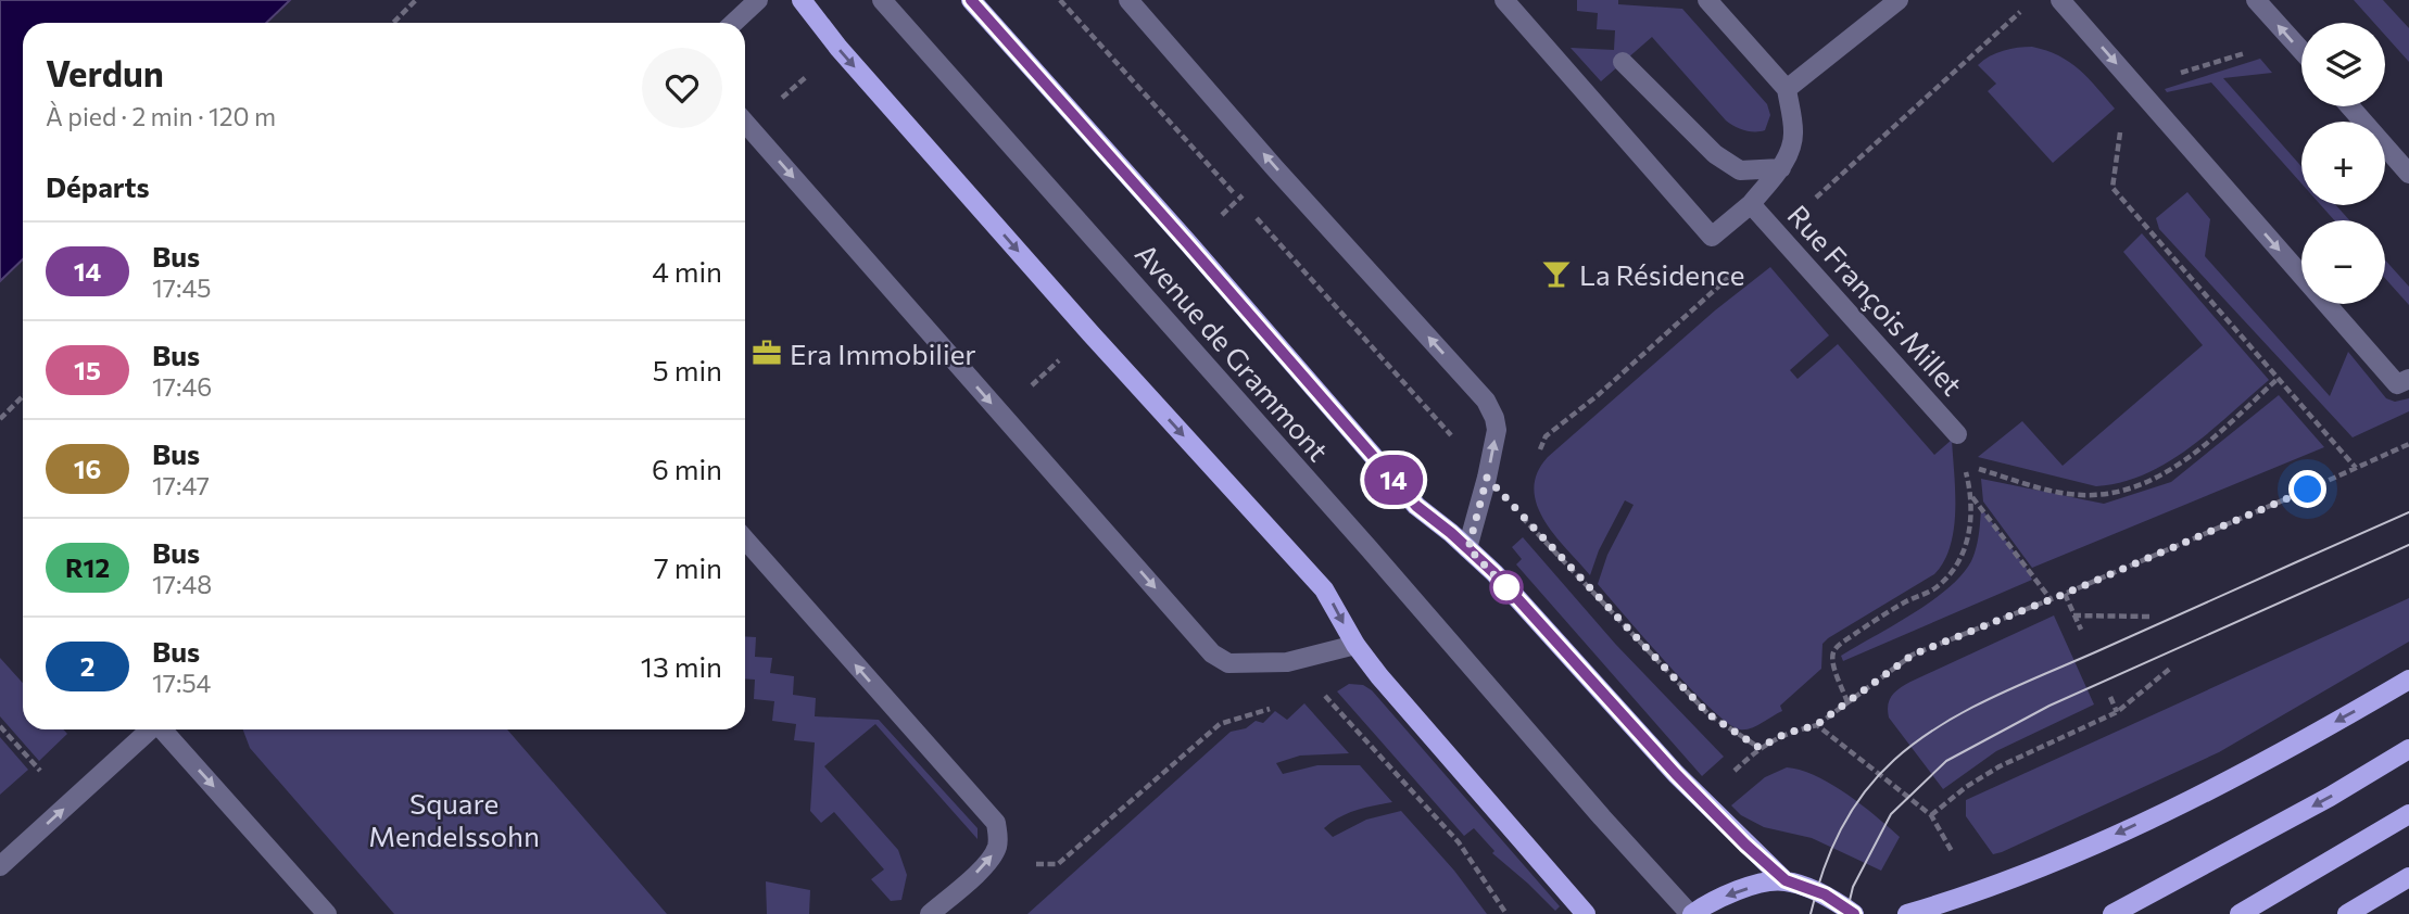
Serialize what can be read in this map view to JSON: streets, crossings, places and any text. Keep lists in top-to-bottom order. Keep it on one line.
{"streets":{"main road":["Avenue de Grammont"],"street":["Rue François Millet"]},"parks":["Square Mendelssohn"],"places":{"bar":["La Résidence"],"office":["Era Immobilier"]},"lines":["bus line 14"],"page":{"on_map":"14","map_buttons":["+","−"],"heading":[["Verdun","À pied · 2 min · 120 m"],"Départs"],"list":[{"mark":"14","name":"Bus","note":"17:45","value":"4 min"},{"mark":"15","name":"Bus","note":"17:46","value":"5 min"},{"mark":"16","name":"Bus","note":"17:47","value":"6 min"},{"mark":"R12","name":"Bus","note":"17:48","value":"7 min"},{"mark":"2","name":"Bus","note":"17:54","value":"13 min"}]}}
